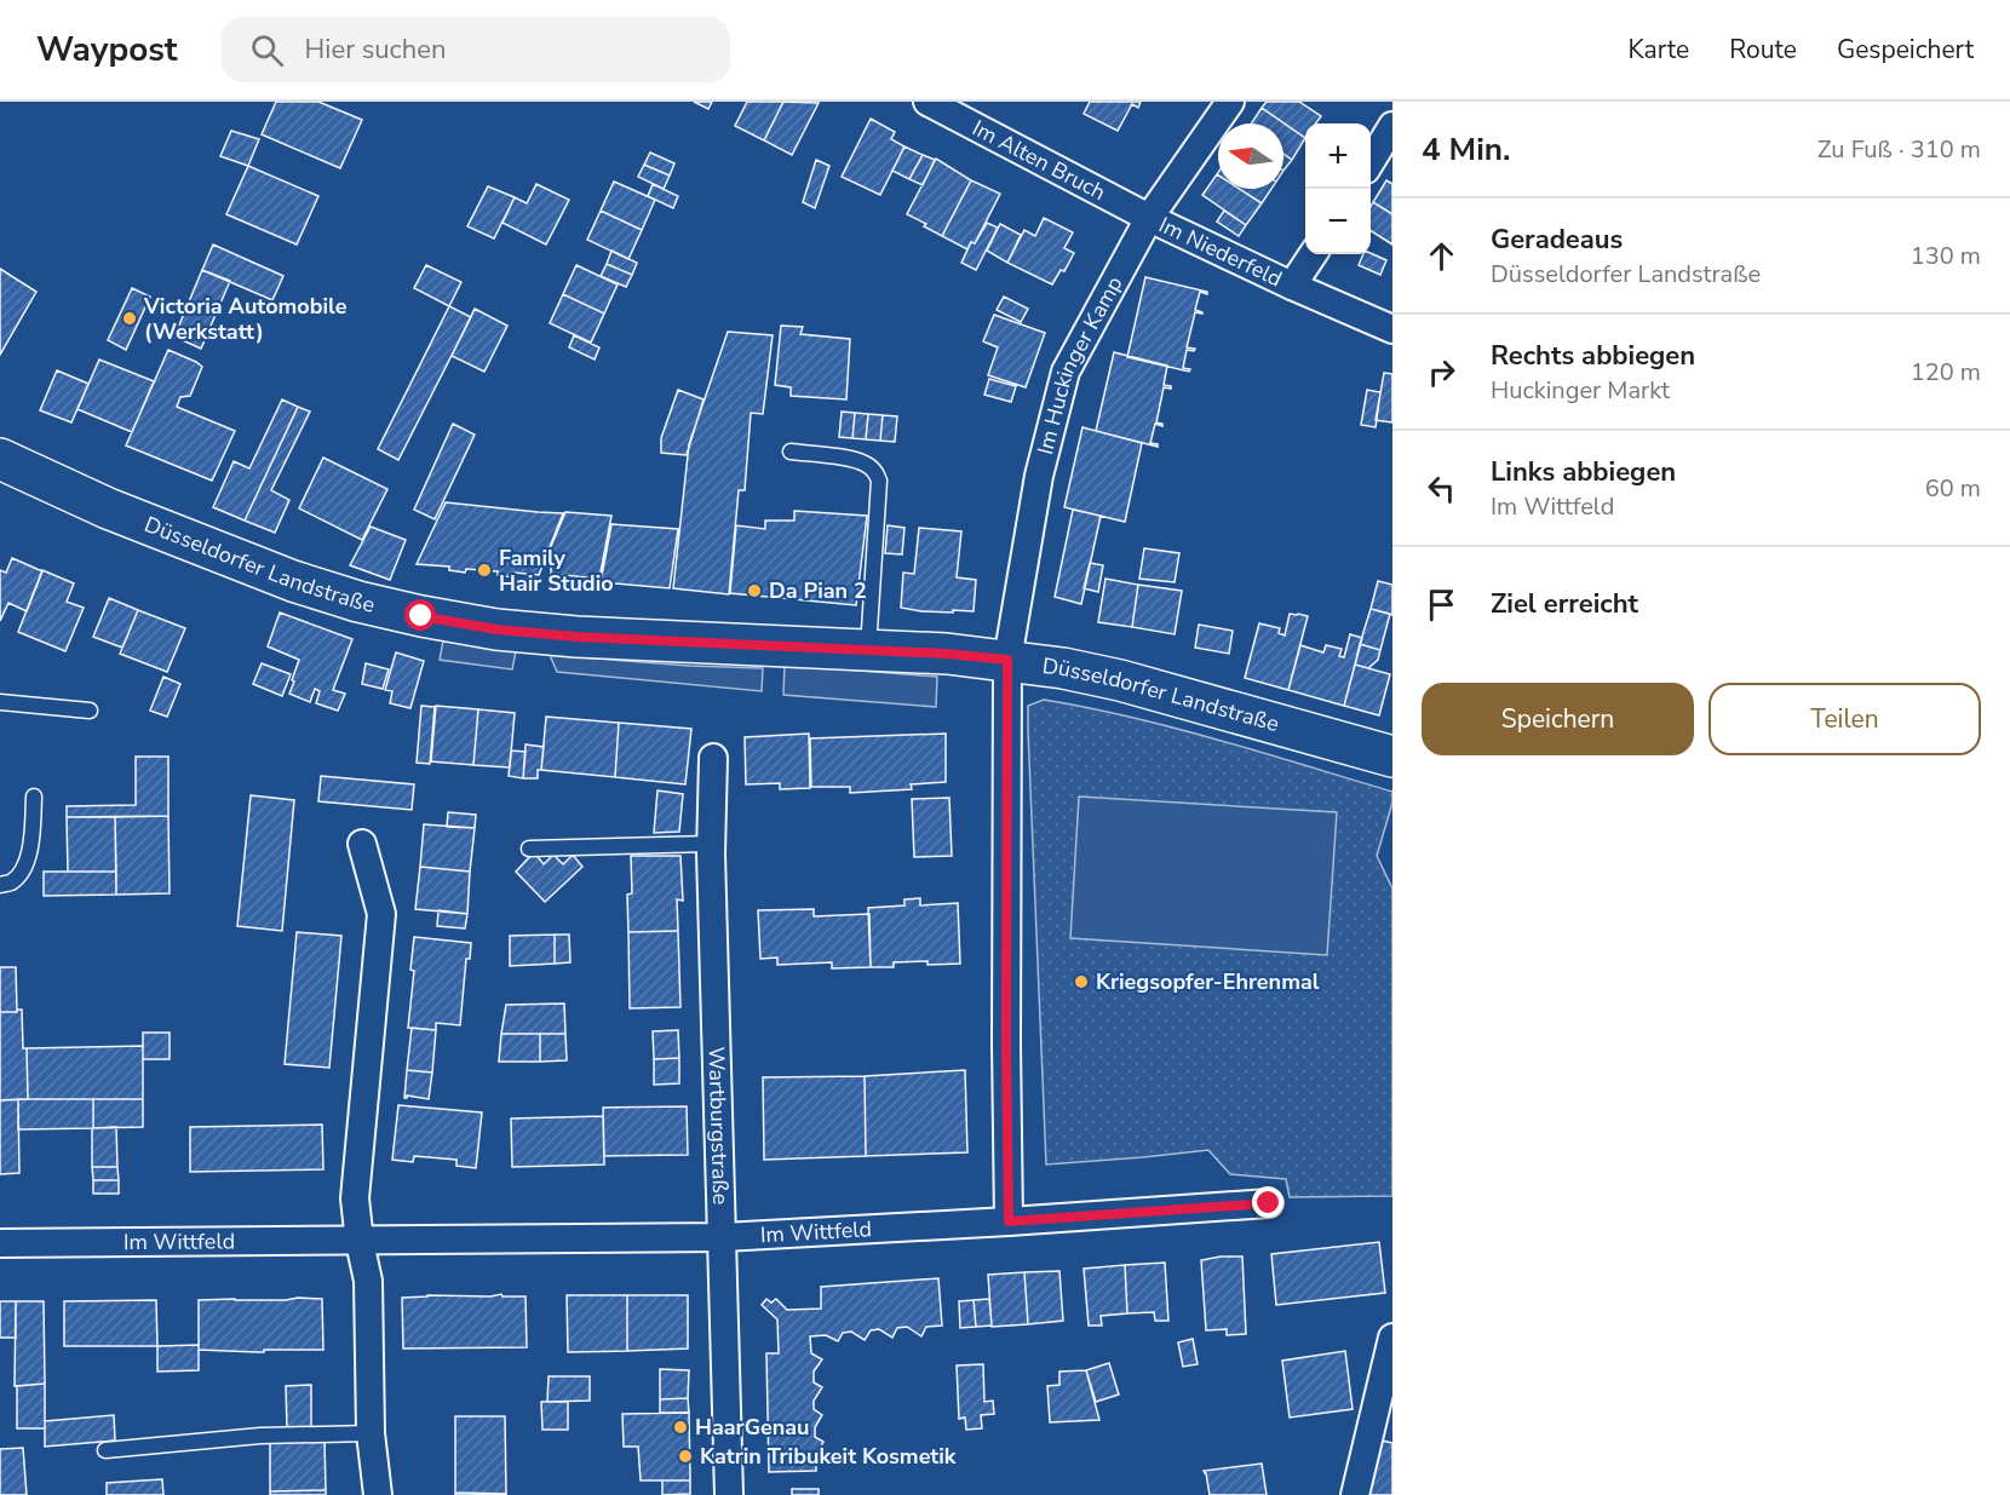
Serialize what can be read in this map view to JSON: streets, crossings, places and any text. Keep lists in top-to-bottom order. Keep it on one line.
{"streets":{"main road":["Düsseldorfer Landstraße"],"street":["Im Alten Bruch","Im Niederfeld","Im Huckinger Kamp","Wartburgstraße","Im Wittfeld"]},"crossings":[["Im Alten Bruch","Im Niederfeld"],["Im Alten Bruch","Im Huckinger Kamp"],["Im Niederfeld","Im Huckinger Kamp"],["Im Huckinger Kamp","Düsseldorfer Landstraße"],["Im Huckinger Kamp","Im Wittfeld"],["Wartburgstraße","Im Wittfeld"]],"places":["Victoria Automobile (Werkstatt)","Family Hair Studio","Da Pian 2","Kriegsopfer-Ehrenmal","HaarGenau","Katrin Tribukeit Kosmetik"],"north":"left","page":{"header":"Waypost","search":"Hier suchen","nav":["Karte","Route","Gespeichert"],"heading":["4 Min.","Zu Fuß · 310 m"],"map_buttons":["+","−"],"list":[["Geradeaus","Düsseldorfer Landstraße","130 m"],["Rechts abbiegen","Huckinger Markt","120 m"],["Links abbiegen","Im Wittfeld","60 m"],"Ziel erreicht"],"buttons":["Speichern","Teilen"]}}
